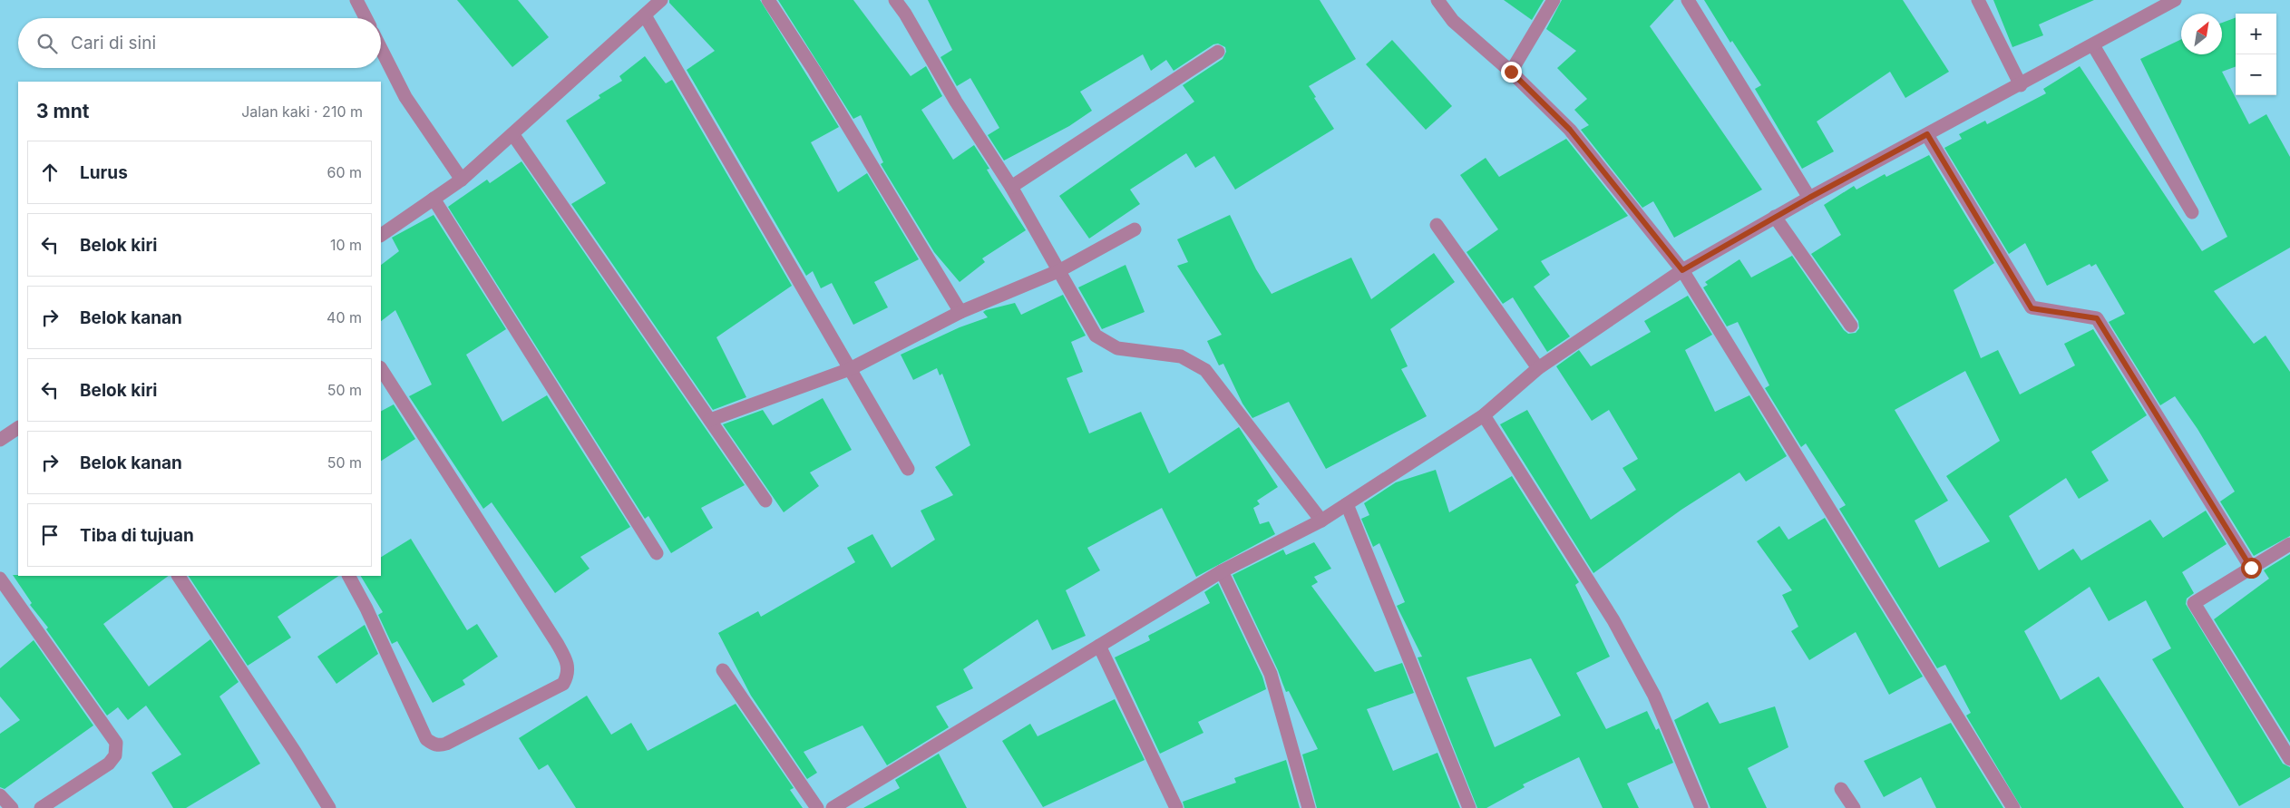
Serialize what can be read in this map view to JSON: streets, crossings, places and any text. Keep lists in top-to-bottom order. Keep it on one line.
{"north":"top right","page":{"map_buttons":["+","−"],"search":"Cari di sini","heading":["3 mnt","Jalan kaki · 210 m"],"list":[["Lurus","60 m"],["Belok kiri","10 m"],["Belok kanan","40 m"],["Belok kiri","50 m"],["Belok kanan","50 m"],"Tiba di tujuan"]}}
